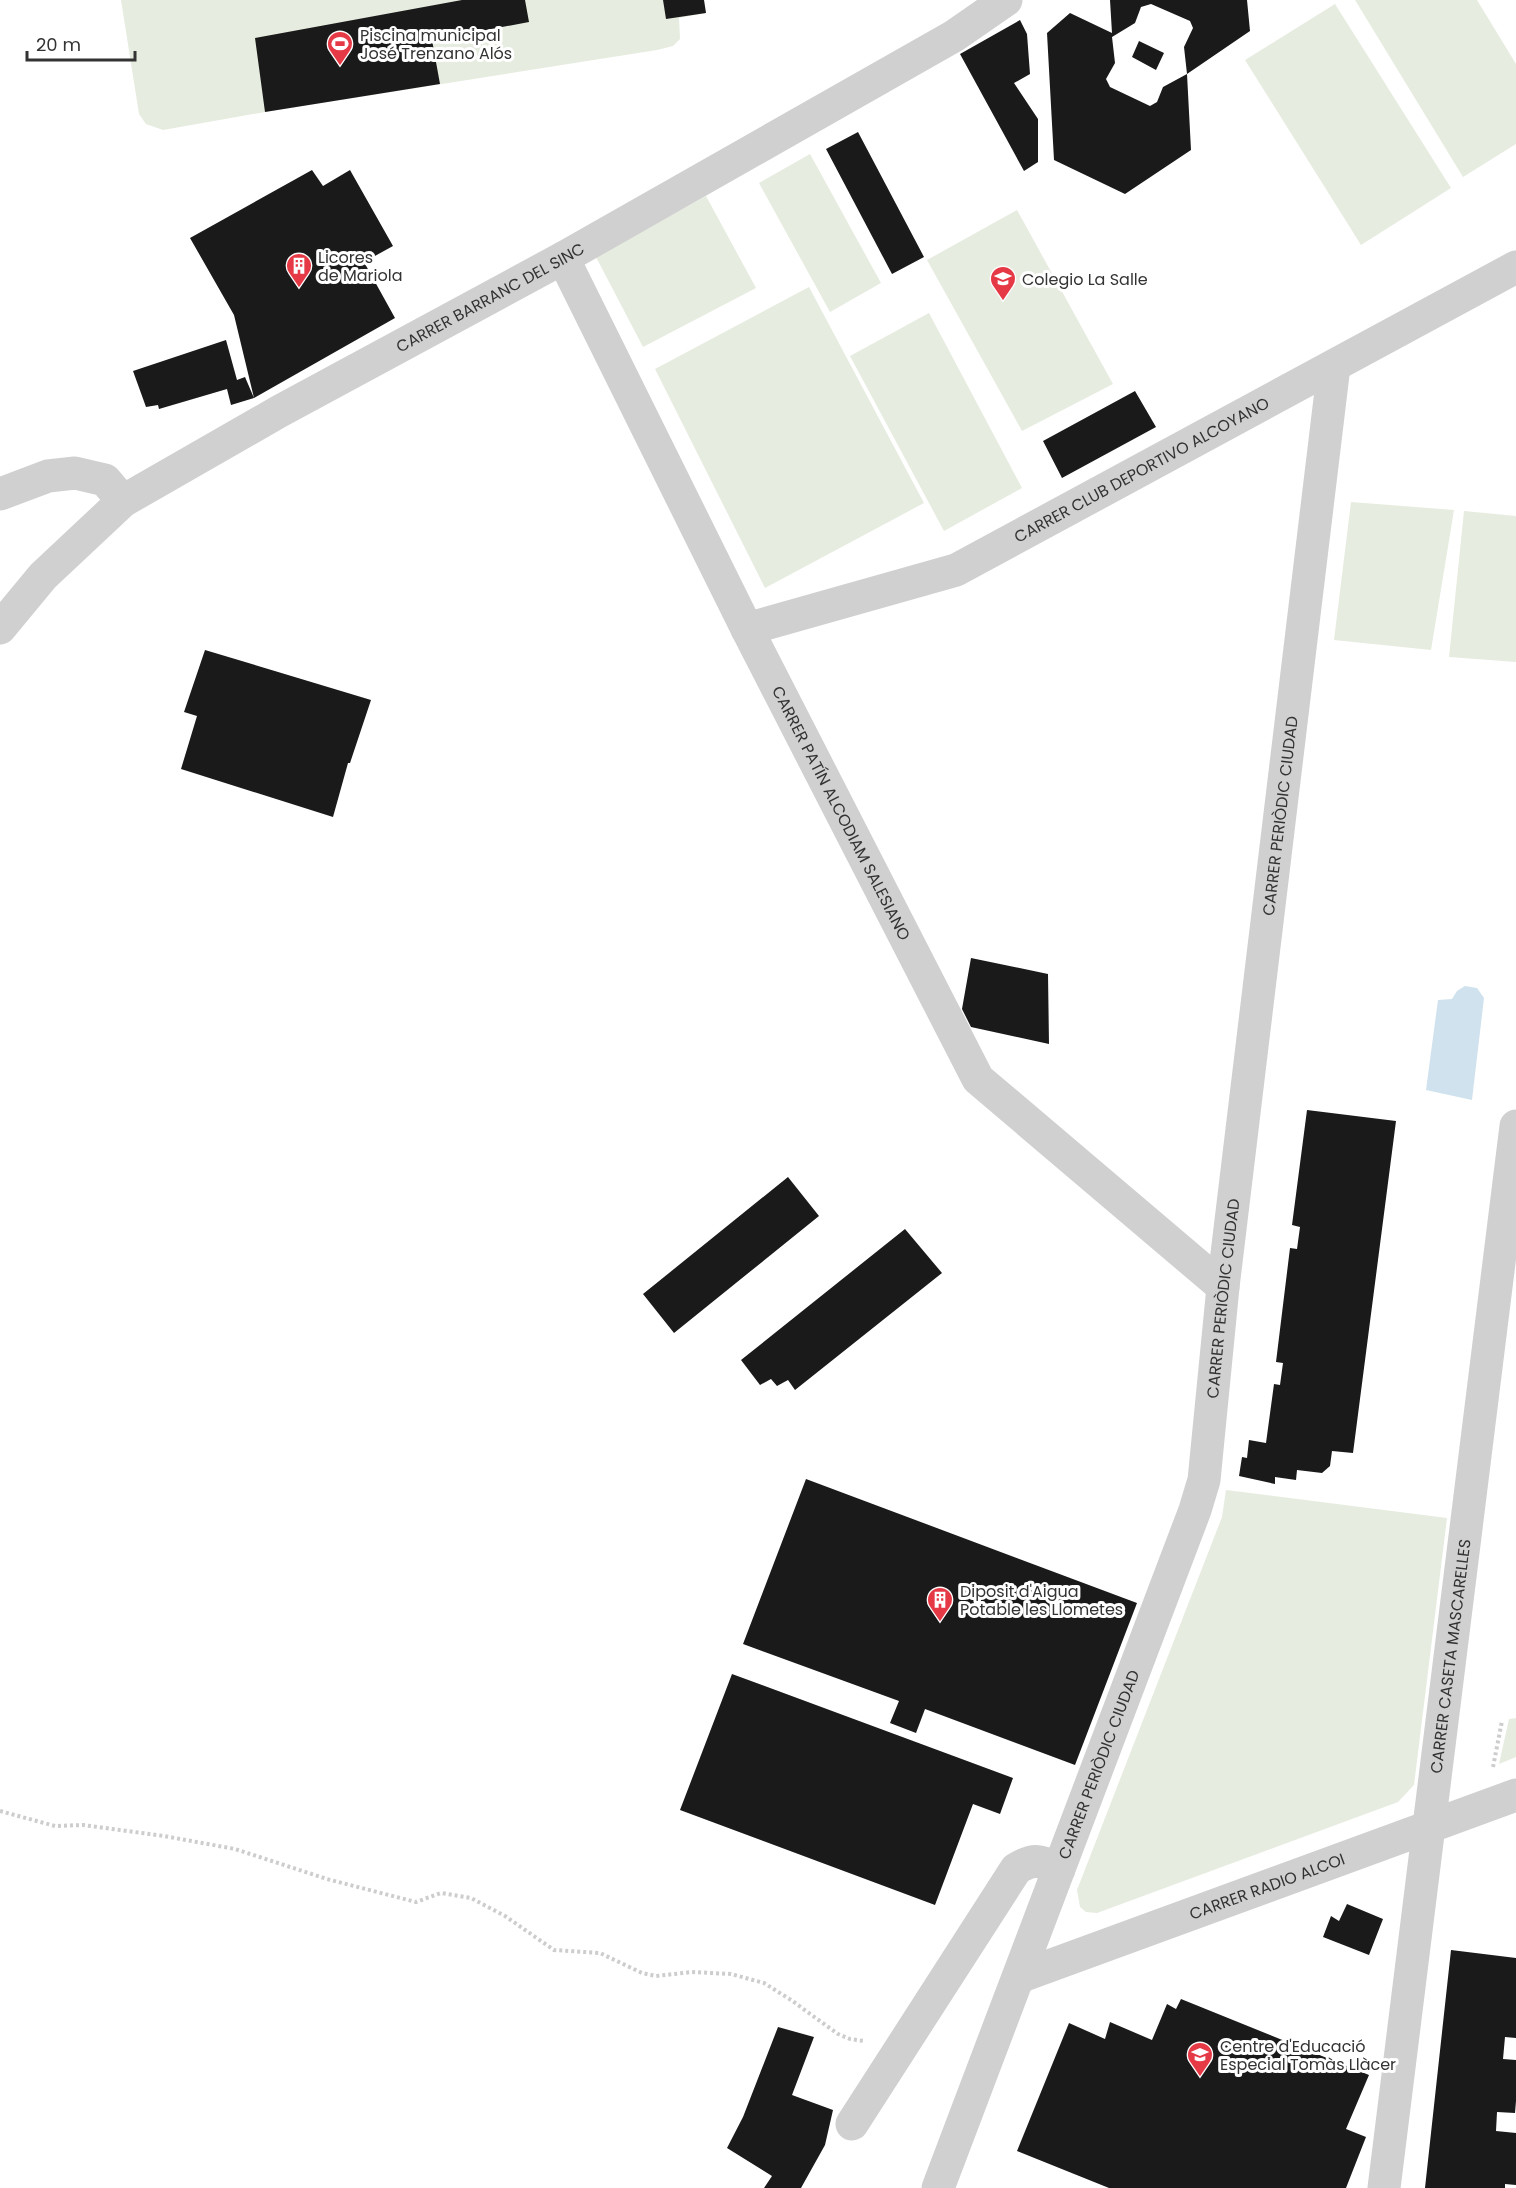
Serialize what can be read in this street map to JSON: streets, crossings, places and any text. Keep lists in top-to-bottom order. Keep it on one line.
{"streets":{"street":["CARRER BARRANC DEL SINC","CARRER CLUB DEPORTIVO ALCOYANO","CARRER PATÍN ALCODIAM SALESIANO","CARRER PERIÒDIC CIUDAD","CARRER CASETA MASCARELLES","CARRER RADIO ALCOI"]},"crossings":[["CARRER BARRANC DEL SINC","CARRER PATÍN ALCODIAM SALESIANO"],["CARRER CLUB DEPORTIVO ALCOYANO","CARRER PATÍN ALCODIAM SALESIANO"],["CARRER CLUB DEPORTIVO ALCOYANO","CARRER PERIÒDIC CIUDAD"],["CARRER PATÍN ALCODIAM SALESIANO","CARRER PERIÒDIC CIUDAD"],["CARRER PERIÒDIC CIUDAD","CARRER RADIO ALCOI"],["CARRER CASETA MASCARELLES","CARRER RADIO ALCOI"]],"places":{"sports":["Piscina municipal José Trenzano Alós"],"building":["Licores de Mariola","Diposit d'Aigua Potable les Llometes"],"school or university":["Colegio La Salle","Centre d'Educació Especial Tomàs Llàcer"]},"scale_bar":"20 m"}
